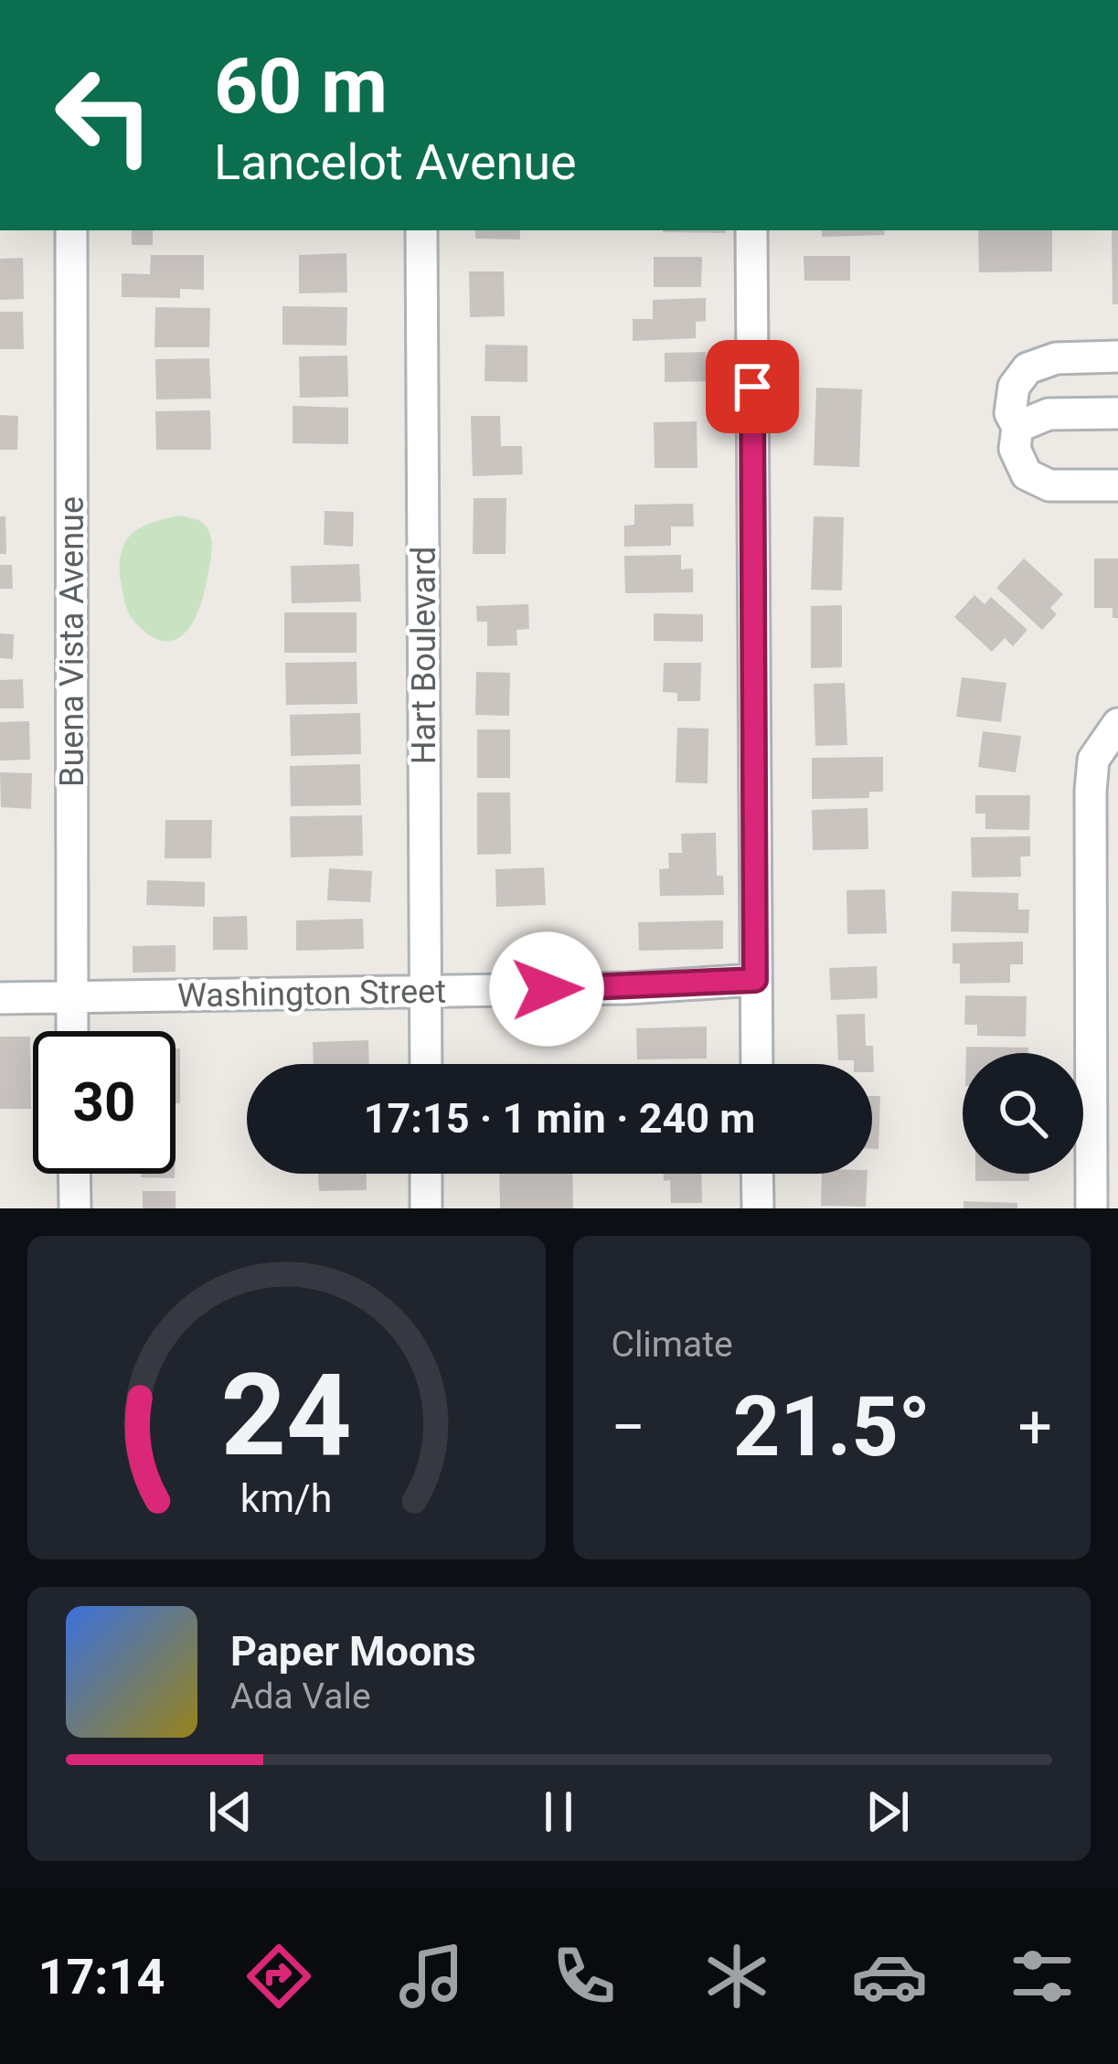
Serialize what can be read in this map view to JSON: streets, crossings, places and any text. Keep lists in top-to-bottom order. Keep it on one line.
{"streets":{"street":["Buena Vista Avenue","Hart Boulevard","Washington Street"]},"crossings":[["Buena Vista Avenue","Washington Street"],["Hart Boulevard","Washington Street"]],"page":{"turn":["60 m","Lancelot Avenue"],"limit":"30","trip":"17:15 · 1 min · 240 m","tile":"Climate","heat":["−","21.5°","+"],"song":["Paper Moons","Ada Vale"],"tabs":"17:14","gauge":["24","km/h"]}}
